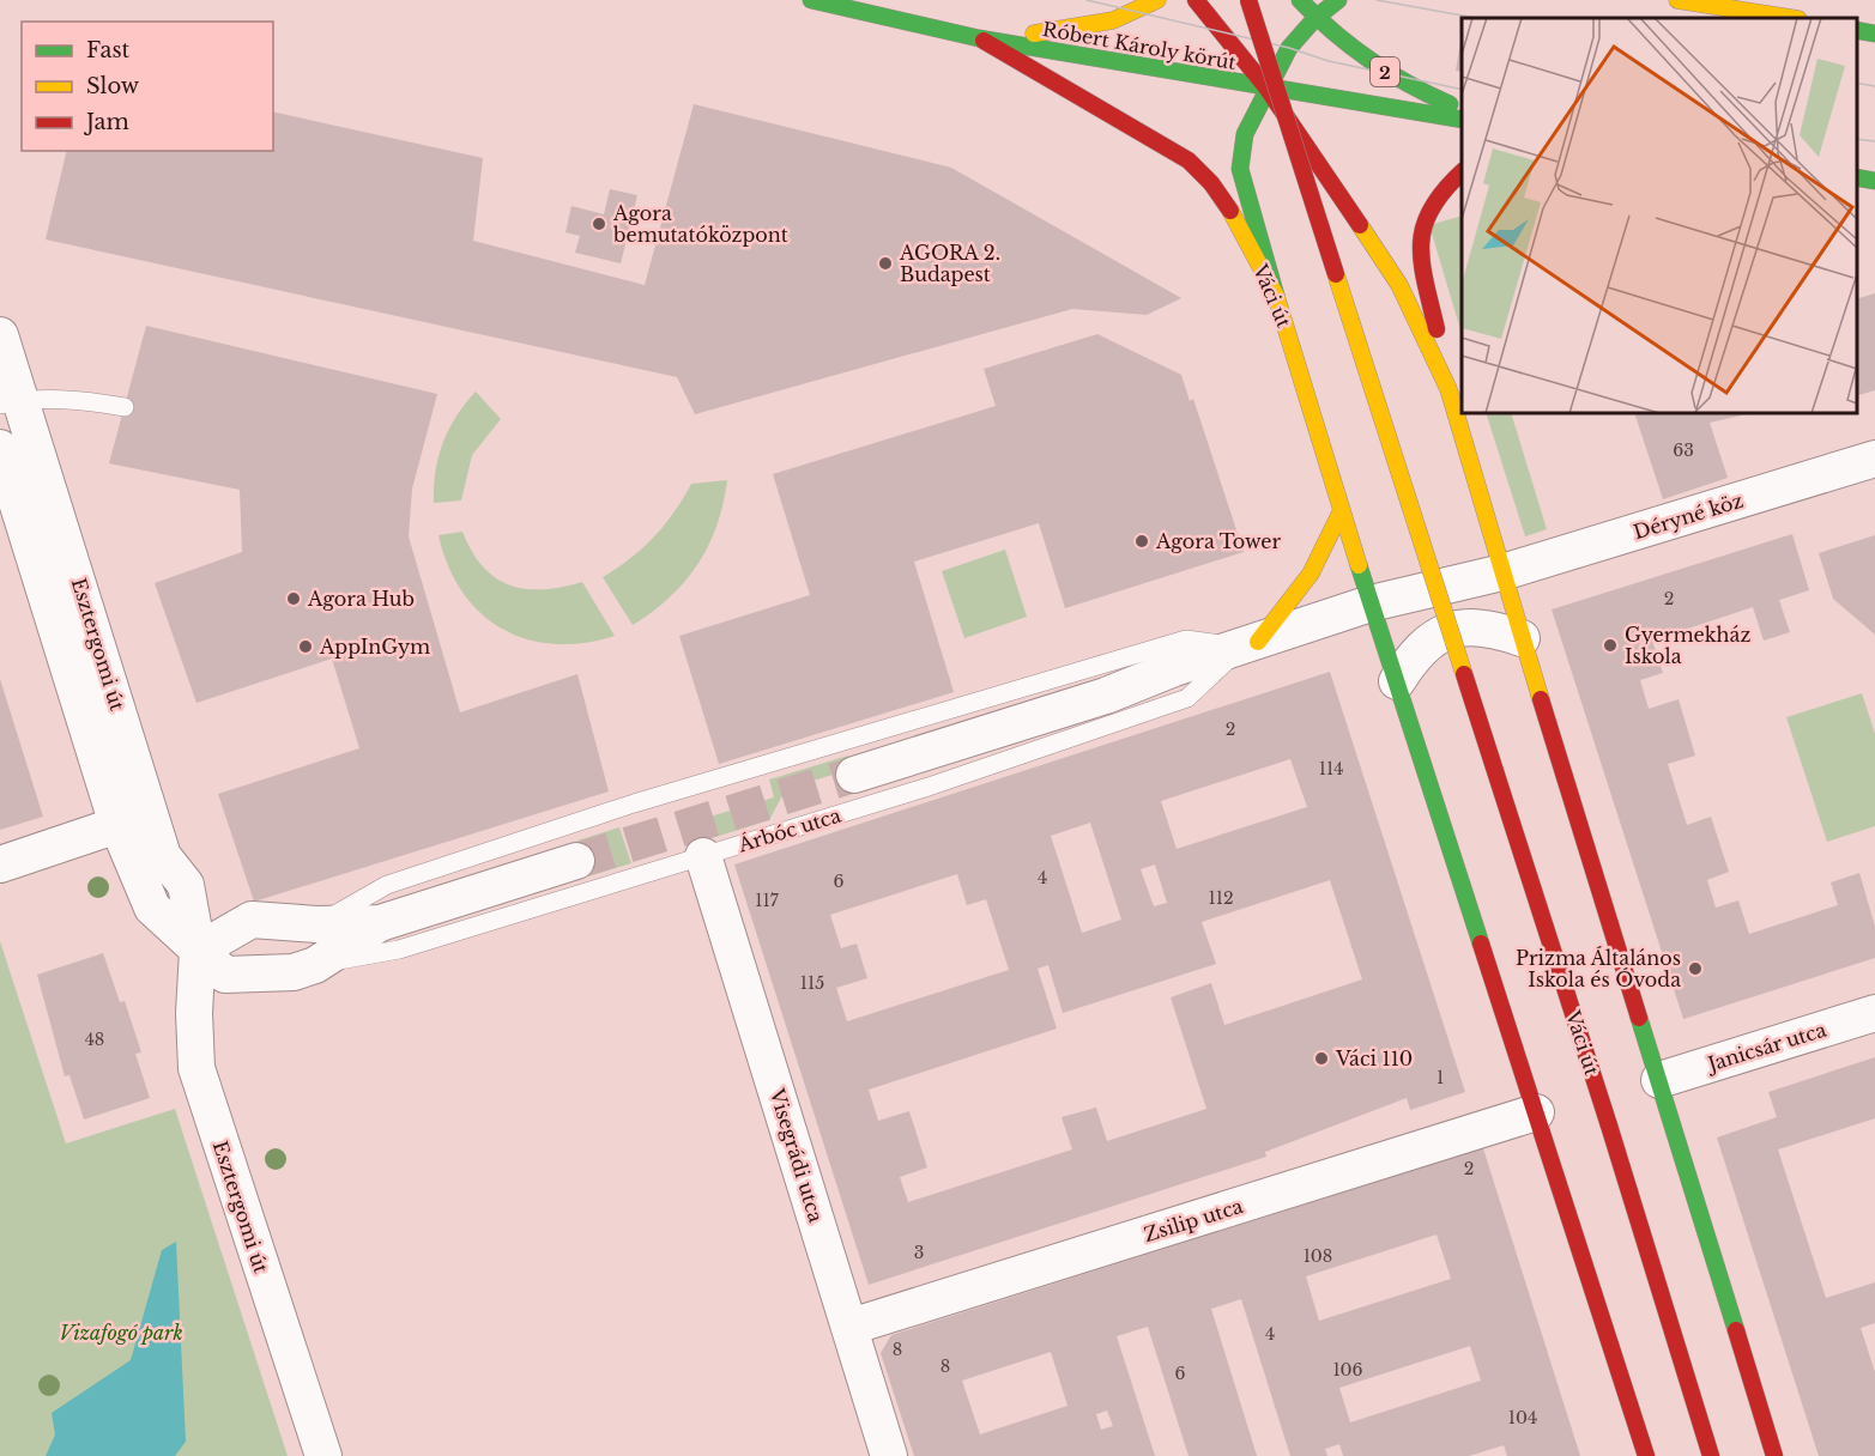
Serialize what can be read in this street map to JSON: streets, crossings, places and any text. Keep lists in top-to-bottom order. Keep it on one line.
{"streets":{"main road":["Róbert Károly körút","2","Váci út"],"street":["Déryné köz","Esztergomi út","Árbóc utca","Janicsár utca","Visegrádi utca","Zsilip utca"]},"crossings":[["Róbert Károly körút","Váci út"],["Váci út","Déryné köz"],["Váci út","Árbóc utca"],["Váci út","Zsilip utca"],["Déryné köz","Árbóc utca"],["Esztergomi út","Árbóc utca"],["Árbóc utca","Visegrádi utca"],["Visegrádi utca","Zsilip utca"]],"parks":["Vizafogó park"],"places":["Agora bemutatóközpont","AGORA 2. Budapest","Agora Tower","Agora Hub","Gyermekház Iskola","AppInGym","Prizma Általános Iskola és Óvoda","Váci 110"],"house_numbers":["63","2","2","114","4","6","112","117","115","48","1","2","3","108","4","8","8","106","6","104"],"legend":["Fast","Slow","Jam"]}
